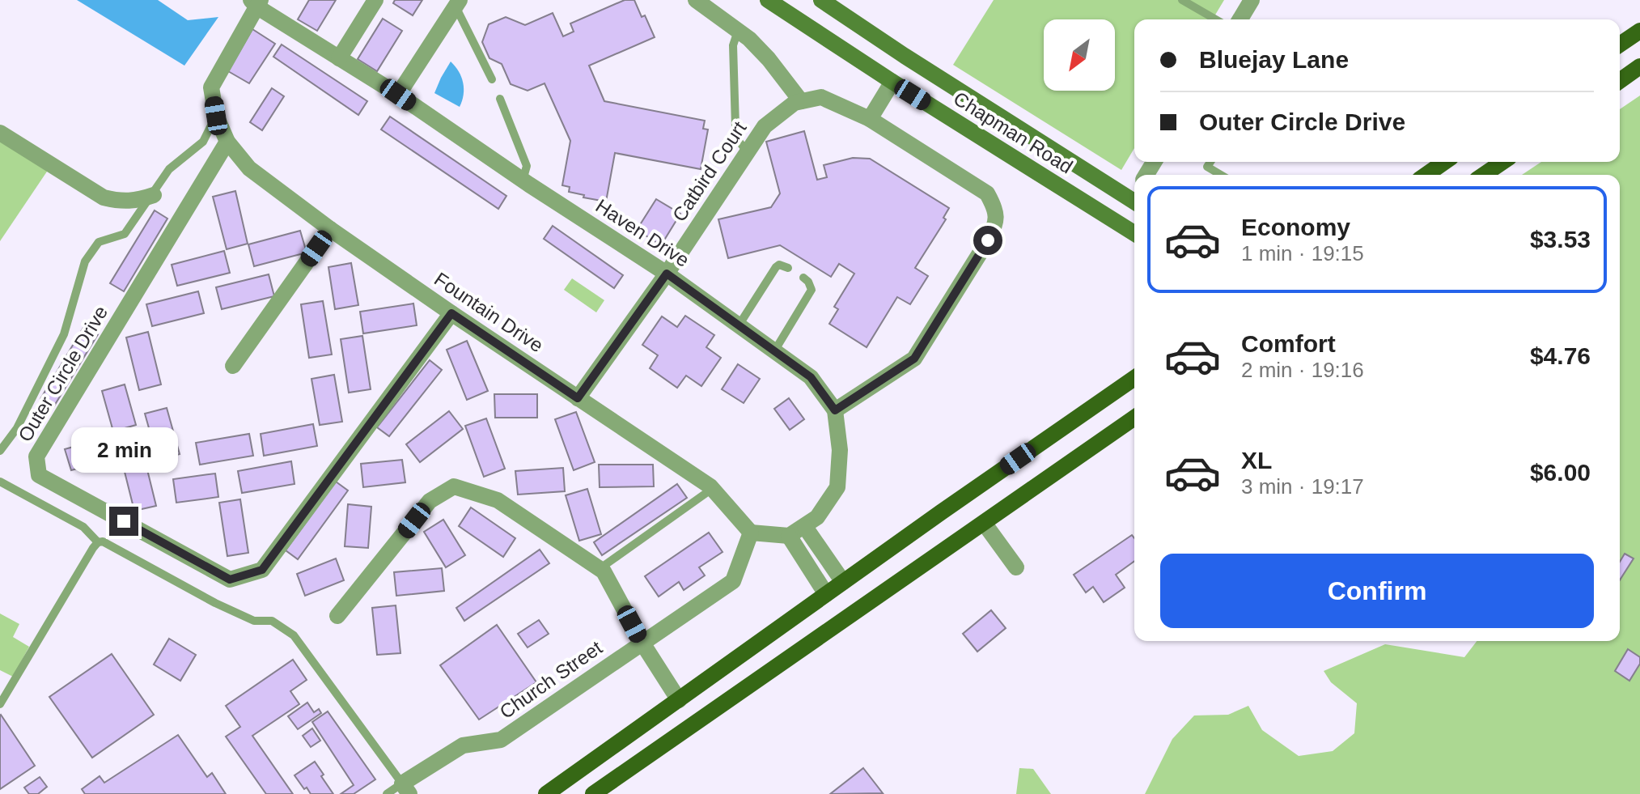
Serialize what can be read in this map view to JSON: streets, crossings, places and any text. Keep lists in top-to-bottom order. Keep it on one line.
{"streets":{"street":["Chapman Road","Catbird Court","Haven Drive","Fountain Drive","Outer Circle Drive","Church Street"]},"crossings":[["Catbird Court","Haven Drive"],["Catbird Court","Fountain Drive"],["Haven Drive","Fountain Drive"],["Fountain Drive","Outer Circle Drive"],["Fountain Drive","Church Street"]],"north":"bottom left","page":{"banner":["Bluejay Lane","Outer Circle Drive"],"list":[{"name":"Economy","note":"1 min · 19:15","value":"$3.53"},{"name":"Comfort","note":"2 min · 19:16","value":"$4.76"},{"name":"XL","note":"3 min · 19:17","value":"$6.00"}],"bubble":"2 min","buttons":"Confirm"}}
